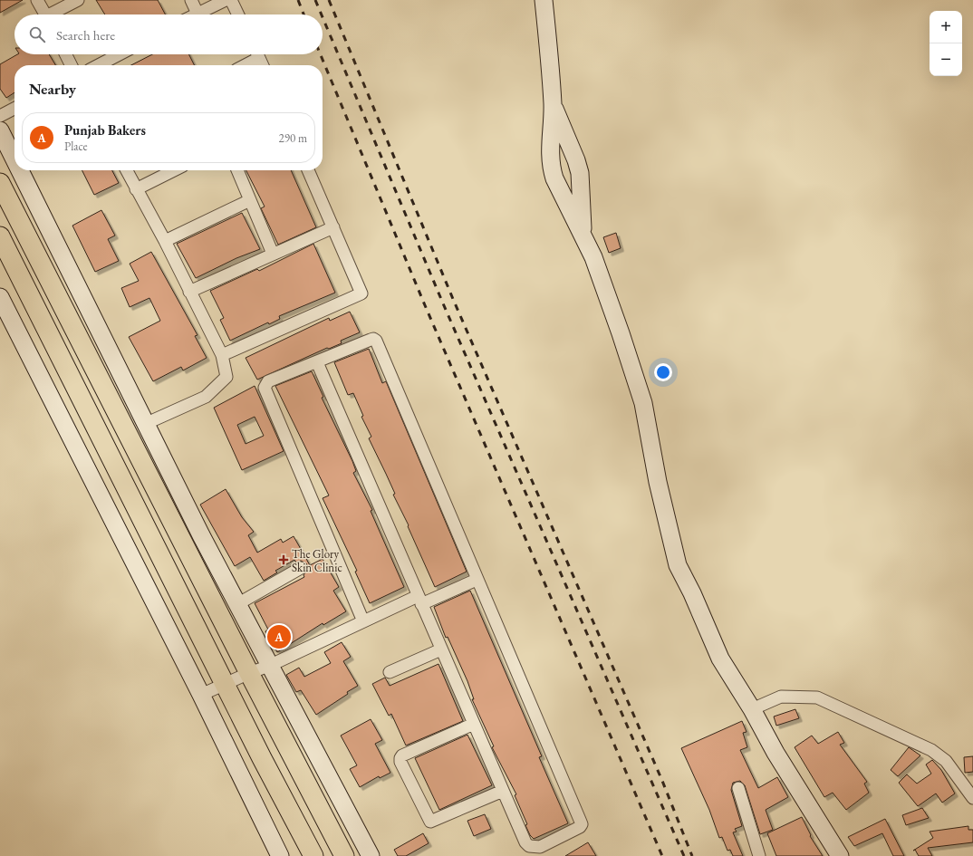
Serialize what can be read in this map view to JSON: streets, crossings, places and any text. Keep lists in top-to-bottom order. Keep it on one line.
{"places":{"health":["The Glory Skin Clinic"]},"page":{"map_buttons":["+","−"],"search":"Search here","heading":"Nearby","list":[{"mark":"A","name":"Punjab Bakers","note":"Place","value":"290 m"}],"pins":"A"}}
